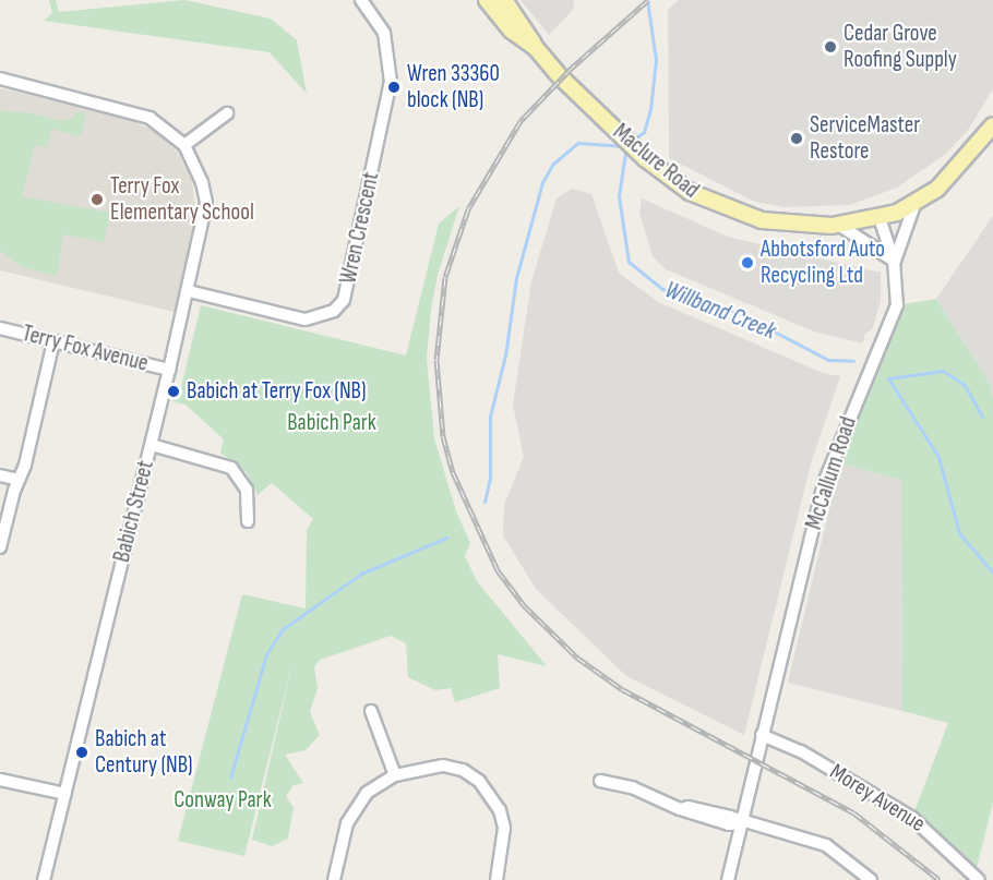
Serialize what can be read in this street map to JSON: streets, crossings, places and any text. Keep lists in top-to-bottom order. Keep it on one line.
{"streets":{"main road":["Maclure Road"],"street":["Wren Crescent","Terry Fox Avenue","McCallum Road","Babich Street","Morey Avenue"]},"crossings":[["Maclure Road","McCallum Road"],["Wren Crescent","Babich Street"],["Terry Fox Avenue","Babich Street"],["McCallum Road","Morey Avenue"]],"water":["Willband Creek"],"parks":["Babich Park","Conway Park"],"places":["Cedar Grove Roofing Supply","Wren 33360 block (NB)","ServiceMaster Restore","Terry Fox Elementary School","Abbotsford Auto Recycling Ltd","Babich at Terry Fox (NB)","Babich at Century (NB)"]}
